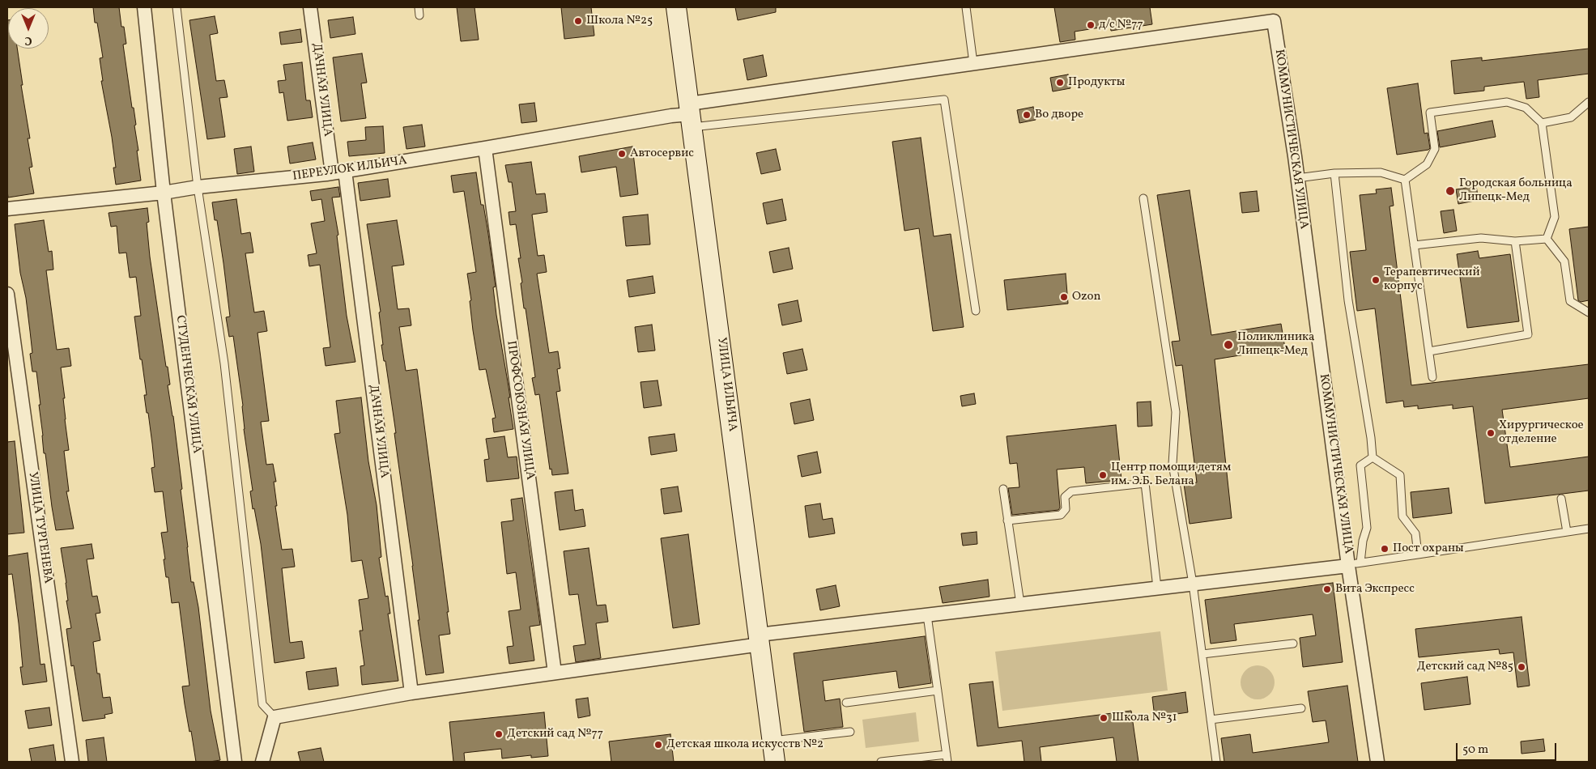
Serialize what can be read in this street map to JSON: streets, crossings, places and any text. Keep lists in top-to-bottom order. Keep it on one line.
{"streets":{"street":["ДАЧНАЯ УЛИЦА","КОММУНИСТИЧЕСКАЯ УЛИЦА","ПЕРЕУЛОК ИЛЬИЧА","СТУДЕНЧЕСКАЯ УЛИЦА","УЛИЦА ИЛЬИЧА","ПРОФСОЮЗНАЯ УЛИЦА","УЛИЦА ТУРГЕНЕВА"]},"crossings":[["ДАЧНАЯ УЛИЦА","ПЕРЕУЛОК ИЛЬИЧА"],["КОММУНИСТИЧЕСКАЯ УЛИЦА","ПЕРЕУЛОК ИЛЬИЧА"],["ПЕРЕУЛОК ИЛЬИЧА","СТУДЕНЧЕСКАЯ УЛИЦА"],["ПЕРЕУЛОК ИЛЬИЧА","УЛИЦА ИЛЬИЧА"],["ПЕРЕУЛОК ИЛЬИЧА","ПРОФСОЮЗНАЯ УЛИЦА"]],"places":["Школа №25","д/с №77","Продукты","Во дворе","Автосервис","Городская больница Липецк-Мед","Терапевтический корпус","Ozon","Поликлиника Липецк-Мед","Хирургическое отделение","Центр помощи детям им. Э.Б. Белана","Пост охраны","Вита Экспресс","Детский сад №85","Школа №31","Детский сад №77","Детская школа искусств №2"],"scale_bar":"50 m","north":"bottom"}
